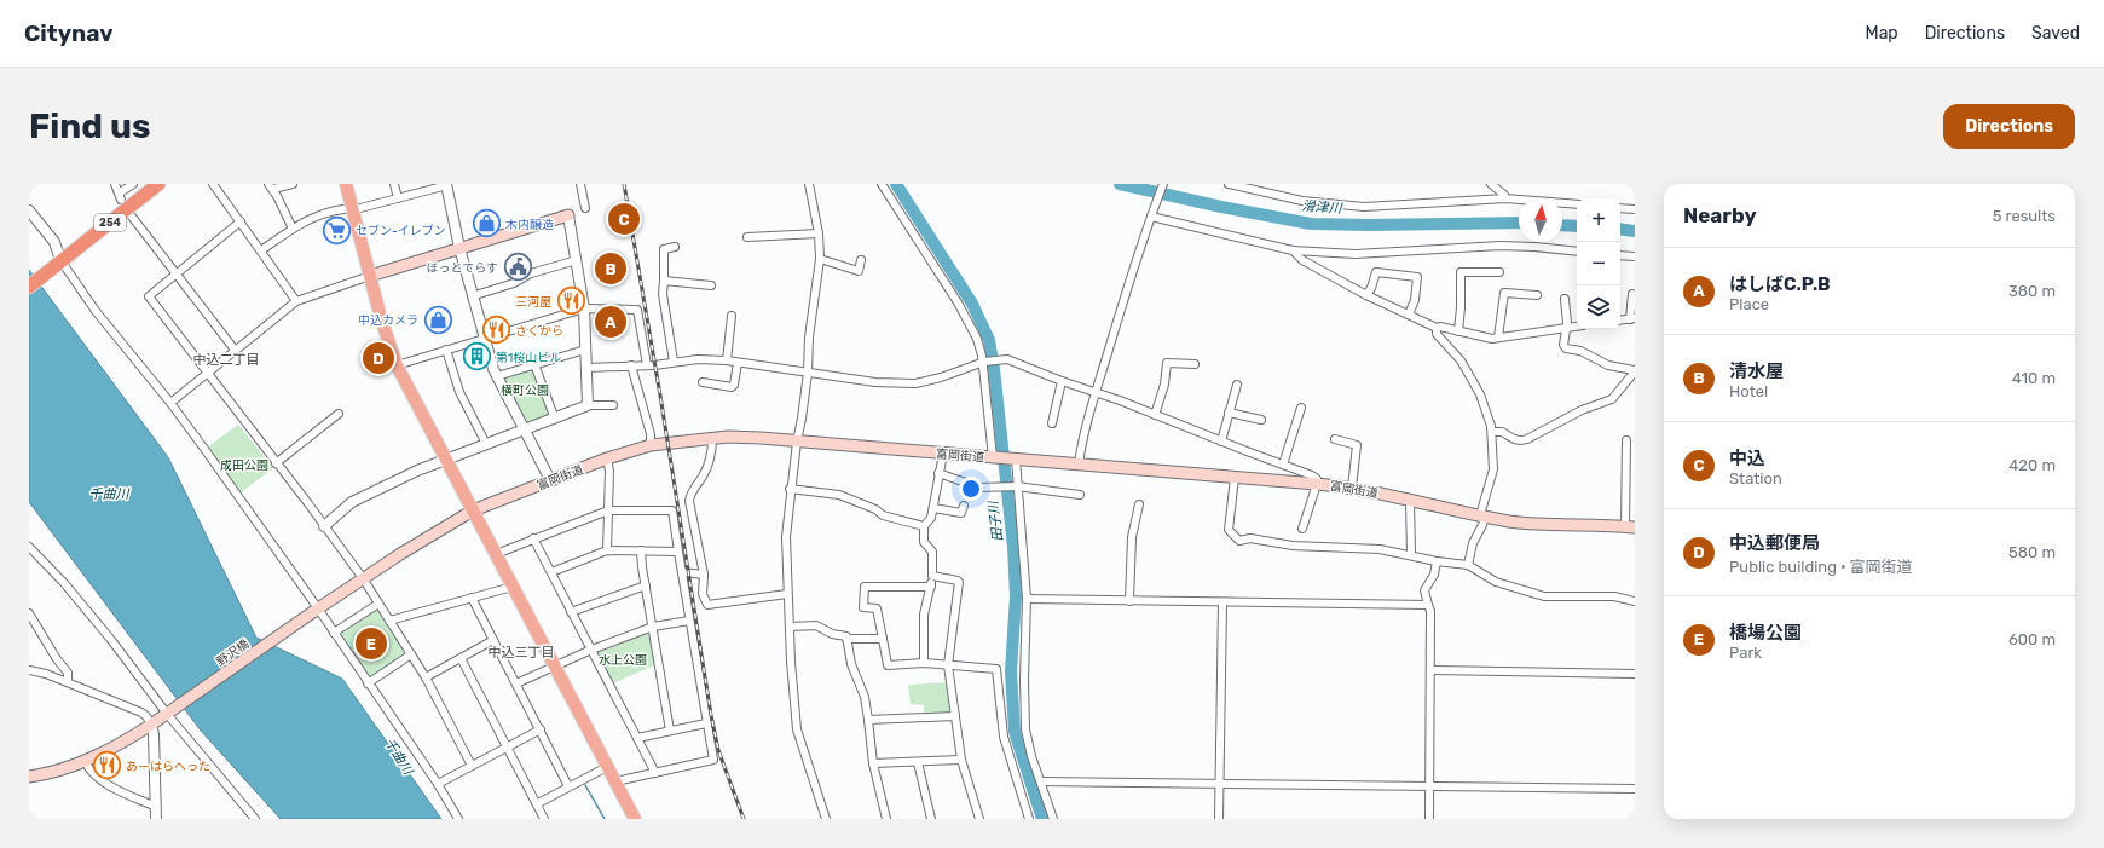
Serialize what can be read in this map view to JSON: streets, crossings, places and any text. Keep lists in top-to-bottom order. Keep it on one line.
{"streets":{"highway":["254"],"main road":["富岡街道","野沢橋"]},"crossings":[["富岡街道","野沢橋"]],"districts":["中込二丁目","中込三丁目"],"water":["滑津川","千曲川","田子川"],"parks":["横町公園","成田公園","水上公園"],"places":{"shop":["木内醸造","中込カメラ"],"supermarket":["セブン-イレブン"],"public building":["ほっとてらす"],"restaurant":["三河屋","さくから","あーはらへった"],"building":["第1桜山ビル"]},"north":"top","page":{"header":"Citynav","nav":["Map","Directions","Saved"],"buttons":"Directions","title":"Find us","heading":["Nearby","5 results"],"map_buttons":["+","−"],"pins":["C","B","A","D","E"],"list":[{"mark":"A","name":"はしばC.P.B","note":"Place","value":"380 m"},{"mark":"B","name":"清水屋","note":"Hotel","value":"410 m"},{"mark":"C","name":"中込","note":"Station","value":"420 m"},{"mark":"D","name":"中込郵便局","note":"Public building · 富岡街道","value":"580 m"},{"mark":"E","name":"橋場公園","note":"Park","value":"600 m"}]}}
